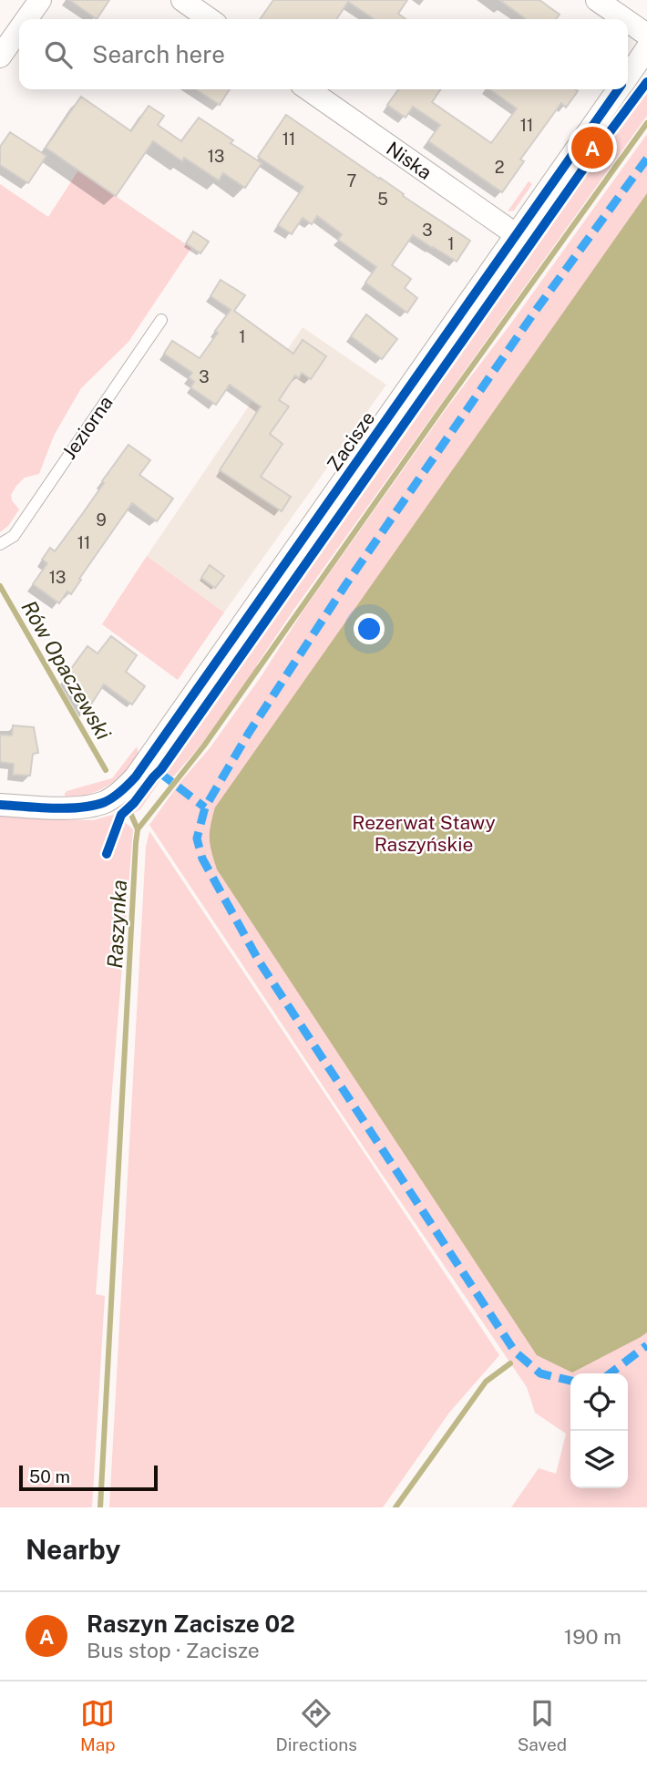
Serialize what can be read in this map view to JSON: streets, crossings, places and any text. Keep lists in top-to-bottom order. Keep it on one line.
{"streets":{"street":["Niska","Zacisze"],"lane":["Jeziorna"]},"crossings":[["Niska","Zacisze"]],"water":["Rów Opaczewski","Raszynka"],"parks":["Rezerwat Stawy Raszyńskie"],"house_numbers":["11","11","13","2","7","5","3","1","1","3","9","11","13"],"scale_bar":"50 m","page":{"search":"Search here","pins":"A","scale":"50 m","heading":"Nearby","list":[{"mark":"A","name":"Raszyn Zacisze 02","note":"Bus stop · Zacisze","value":"190 m"}],"nav":["Map","Directions","Saved"]}}
